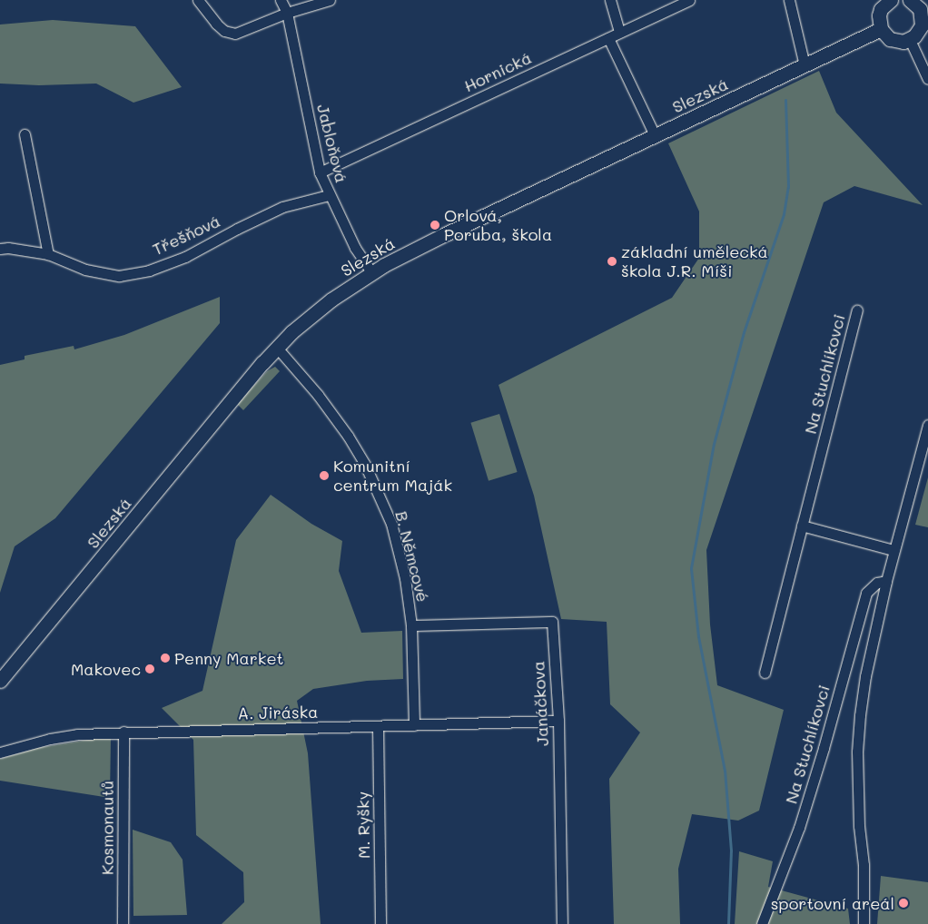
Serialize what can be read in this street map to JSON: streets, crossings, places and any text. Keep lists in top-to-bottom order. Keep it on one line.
{"streets":{"street":["Hornická","Slezská","Jabloňová","Třešňová","Na Stuchlíkovci","B. Němcové","Janáčkova","A. Jiráska","M. Ryšky","Kosmonautů"]},"crossings":[["Hornická","Jabloňová"],["Slezská","Jabloňová"],["Slezská","B. Němcové"],["Jabloňová","Třešňová"],["B. Němcové","Janáčkova"],["B. Němcové","A. Jiráska"],["Janáčkova","A. Jiráska"],["A. Jiráska","M. Ryšky"],["A. Jiráska","Kosmonautů"]],"places":["Orlová, Poruba, škola","základní umělecká škola J.R. Míši","Komunitní centrum Maják","Penny Market","Makovec","sportovní areál"]}
